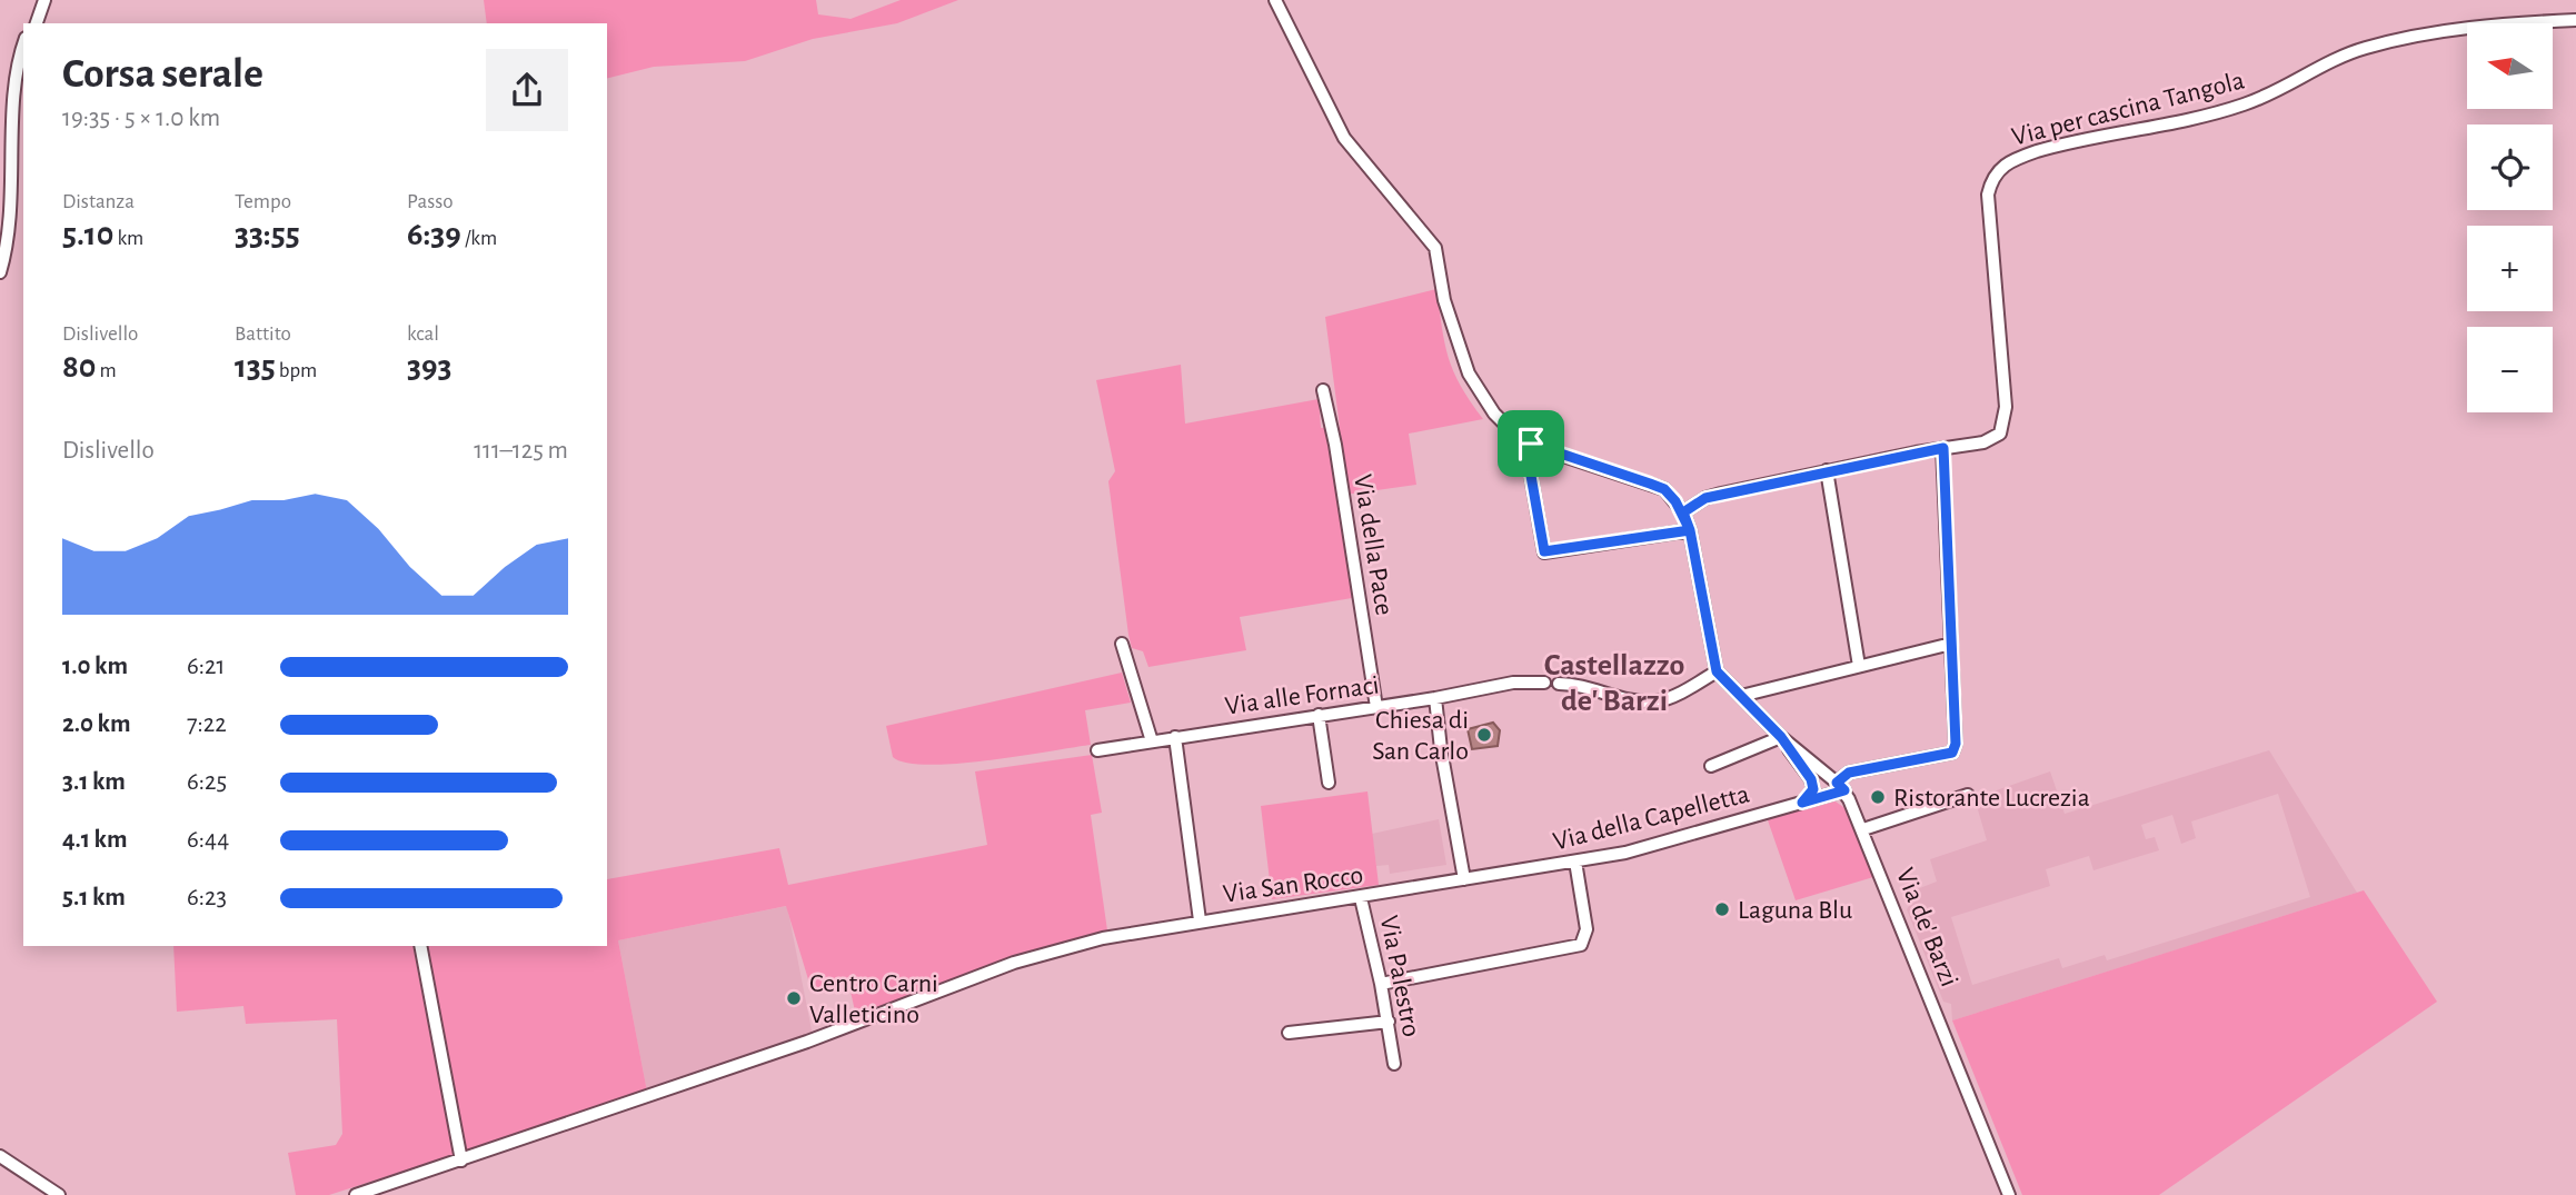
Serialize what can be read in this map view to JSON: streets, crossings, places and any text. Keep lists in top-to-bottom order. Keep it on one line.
{"streets":{"street":["Via per cascina Tangola","Via della Pace","Via alle Fornaci","Via della Capelletta","Via San Rocco","Via de' Barzi","Via Palestro"]},"crossings":[["Via della Pace","Via alle Fornaci"],["Via della Capelletta","Via San Rocco"],["Via della Capelletta","Via de' Barzi"],["Via San Rocco","Via Palestro"]],"districts":["Castellazzo de' Barzi"],"places":["Chiesa di San Carlo","Ristorante Lucrezia","Laguna Blu","Centro Carni Valleticino"],"north":"left","page":{"map_buttons":["+","−"],"heading":["Corsa serale","19:35 · 5 × 1.0 km"],"stats":[["Distanza","5.10 km"],["Tempo","33:55"],["Passo","6:39 /km"],["Dislivello","80 m"],["Battito","135 bpm"],["kcal","393"]],"chart":["Dislivello","111–125 m"],"list":[{"name":"1.0 km","note":"6:21"},{"name":"2.0 km","note":"7:22"},{"name":"3.1 km","note":"6:25"},{"name":"4.1 km","note":"6:44"},{"name":"5.1 km","note":"6:23"}]}}
